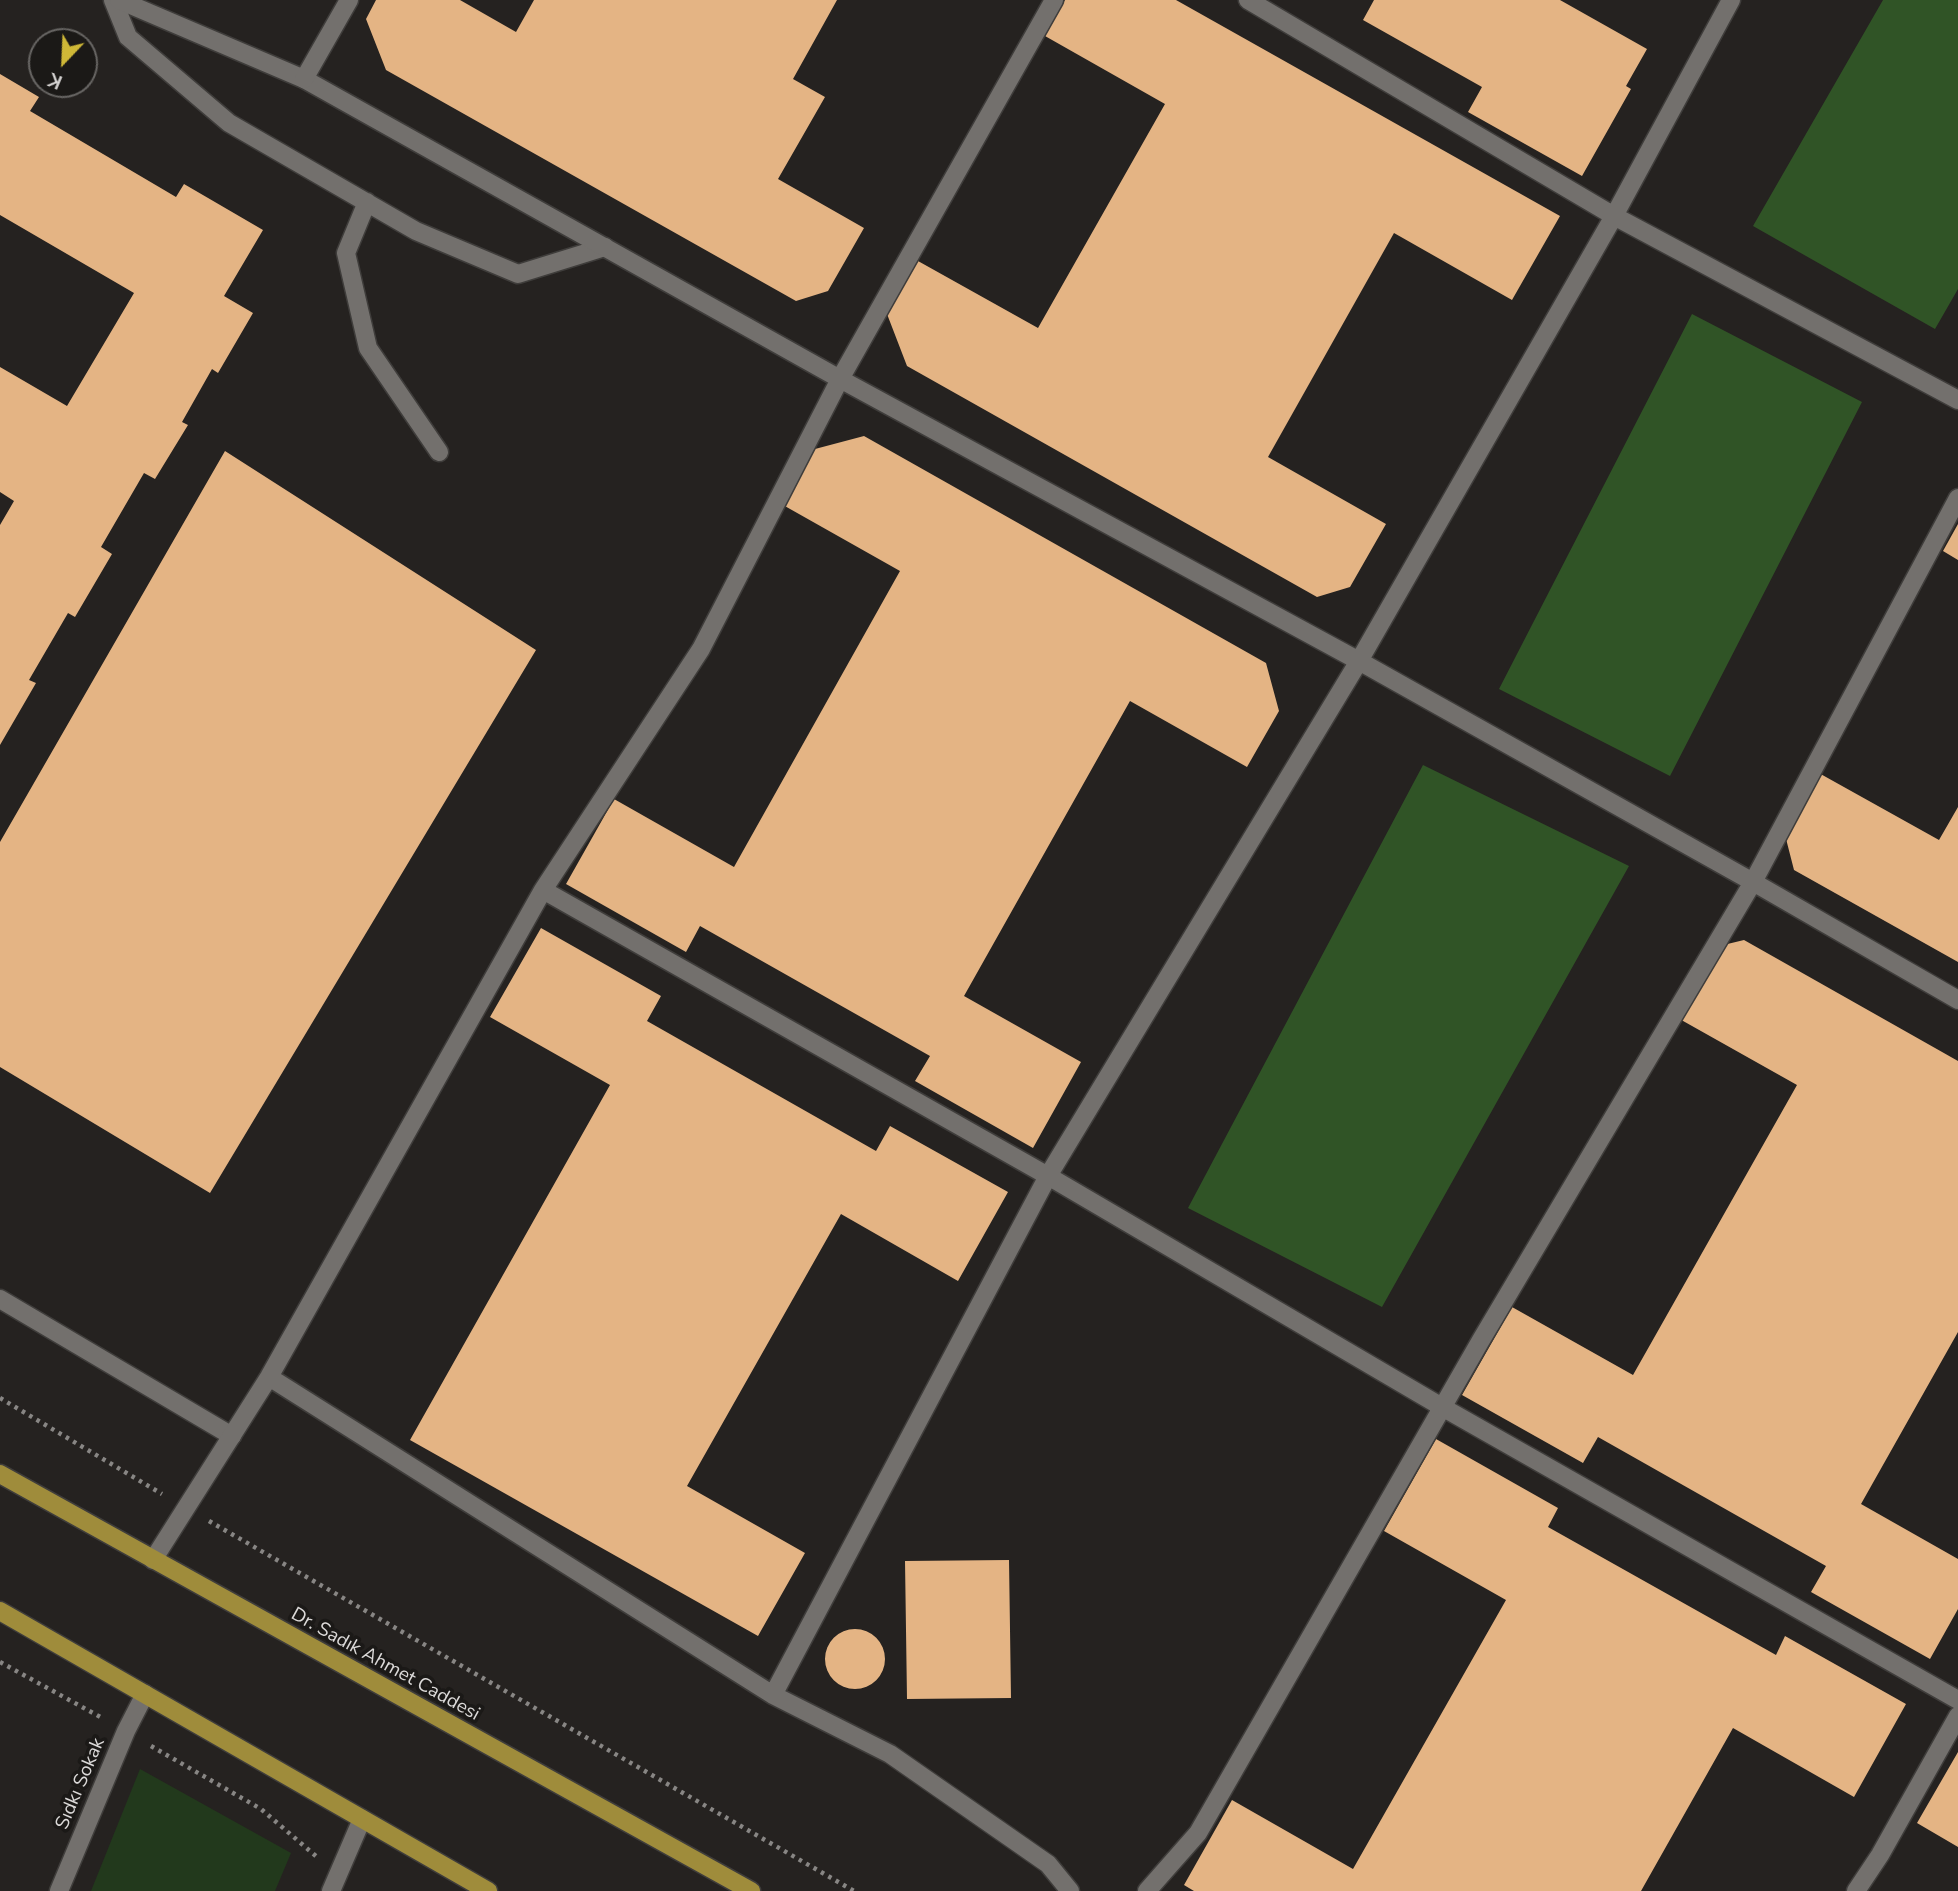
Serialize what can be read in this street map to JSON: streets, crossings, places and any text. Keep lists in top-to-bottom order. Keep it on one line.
{"streets":{"main road":["Dr. Sadık Ahmet Caddesi"],"street":["Sıdkı Sokak"]},"north":"bottom left"}
